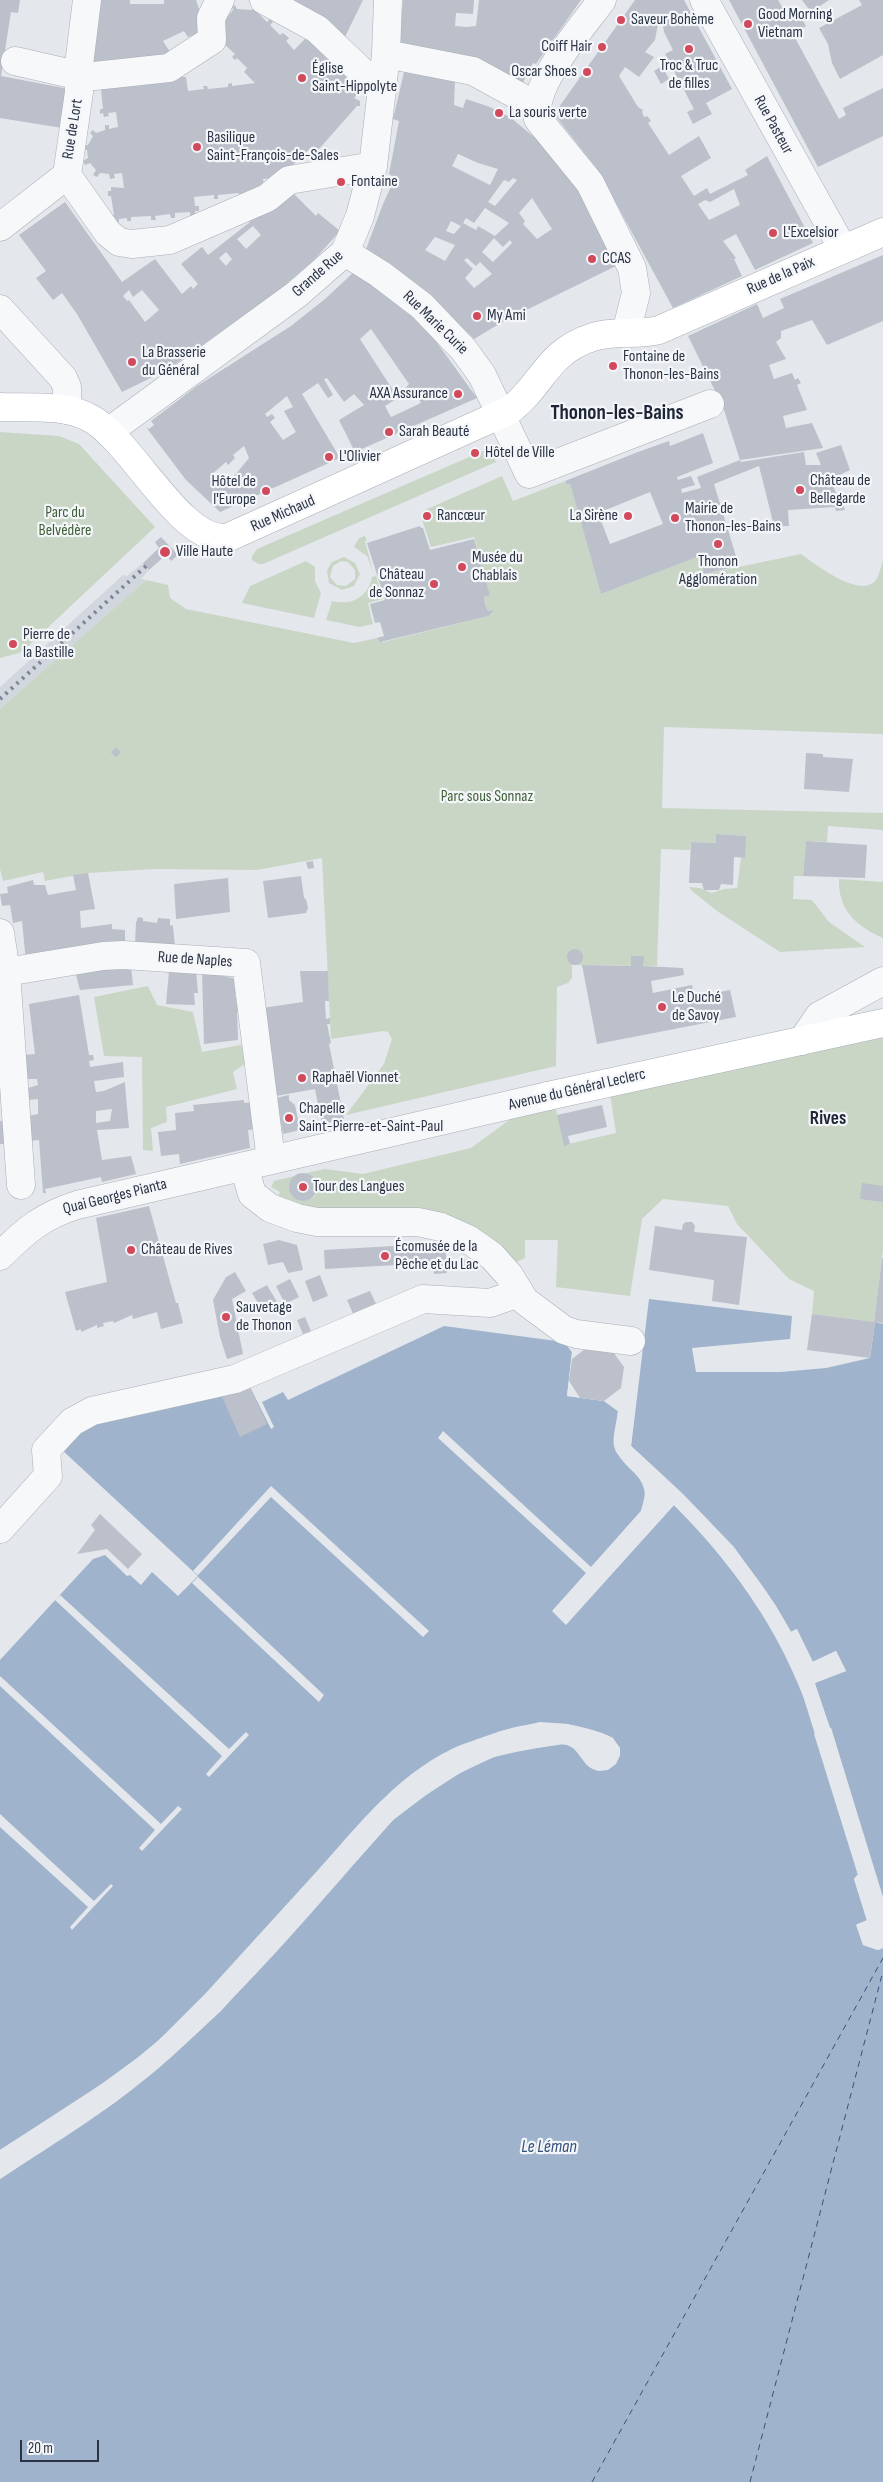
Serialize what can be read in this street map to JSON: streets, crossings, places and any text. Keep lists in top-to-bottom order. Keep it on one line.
{"streets":{"street":["Rue Pasteur","Rue de Lort","Grande Rue","Rue de la Paix","Rue Marie Curie","Rue Michaud","Rue de Naples","Avenue du Général Leclerc","Quai Georges Pianta"]},"crossings":[["Rue Pasteur","Rue de la Paix"],["Grande Rue","Rue Marie Curie"],["Grande Rue","Rue Michaud"],["Rue de la Paix","Rue Michaud"],["Rue Marie Curie","Rue Michaud"],["Rue de Naples","Avenue du Général Leclerc"],["Avenue du Général Leclerc","Quai Georges Pianta"]],"districts":["Thonon-les-Bains","Rives"],"water":["Le Léman"],"parks":["Parc du Belvédère","Parc sous Sonnaz"],"places":["Saveur Bohème","Good Morning Vietnam","Coiff Hair","Troc & Truc de filles","Oscar Shoes","Église Saint-Hippolyte","La souris verte","Basilique Saint-François-de-Sales","Fontaine","L'Excelsior","CCAS","My Ami","La Brasserie du Général","Fontaine de Thonon-les-Bains","AXA Assurance","Sarah Beauté","Hôtel de Ville","L'Olivier","Château de Bellegarde","Hôtel de l'Europe","Rancœur","La Sirène","Mairie de Thonon-les-Bains","Thonon Agglomération","Ville Haute","Musée du Chablais","Château de Sonnaz","Pierre de la Bastille","Le Duché de Savoy","Raphaël Vionnet","Chapelle Saint-Pierre-et-Saint-Paul","Tour des Langues","Château de Rives","Écomusée de la Pêche et du Lac","Sauvetage de Thonon"],"scale_bar":"20 m"}
